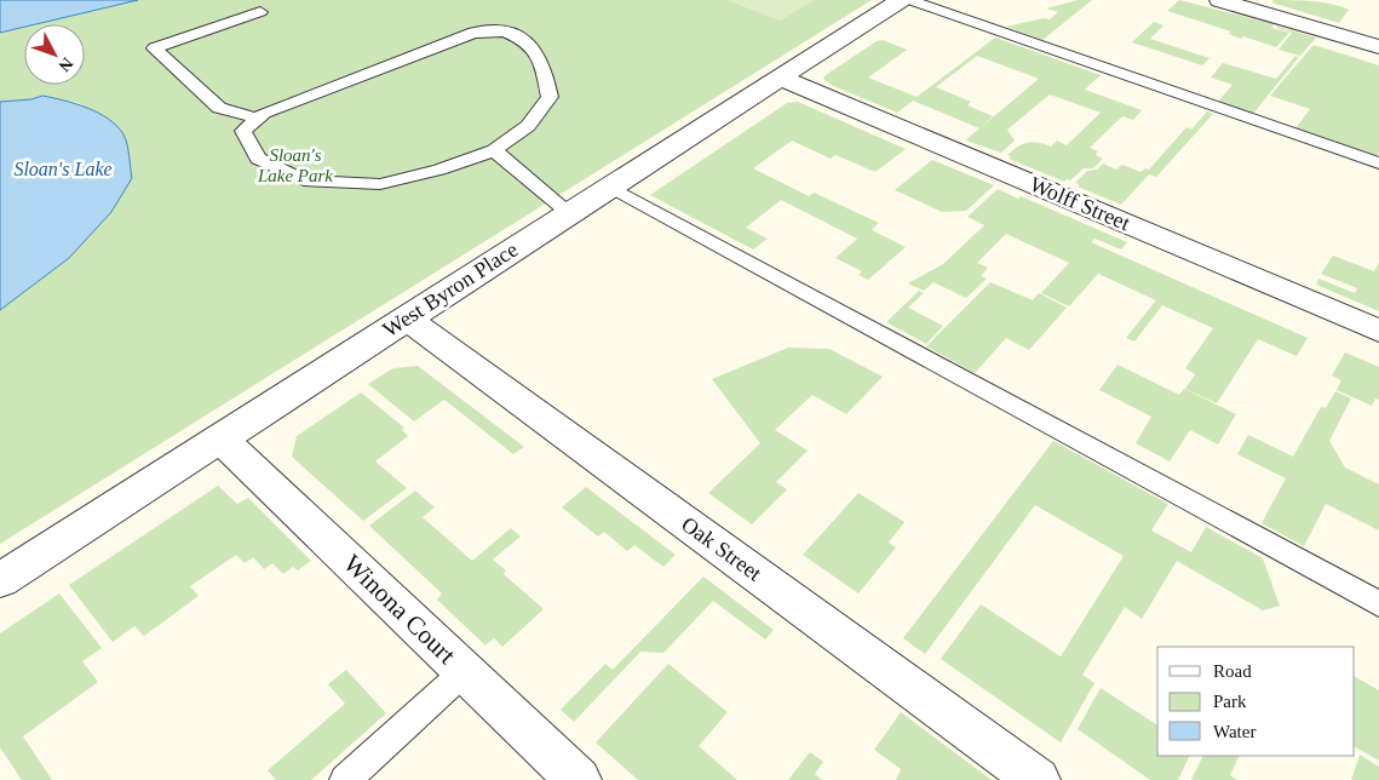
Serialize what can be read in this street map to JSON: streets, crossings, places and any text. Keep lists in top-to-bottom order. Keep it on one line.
{"streets":{"street":["Wolff Street","West Byron Place","Oak Street","Winona Court"]},"crossings":[["Wolff Street","West Byron Place"],["West Byron Place","Oak Street"],["West Byron Place","Winona Court"]],"water":["Sloan's Lake"],"parks":["Sloan's Lake Park"],"legend":["Road","Park","Water"],"north":"bottom right"}
